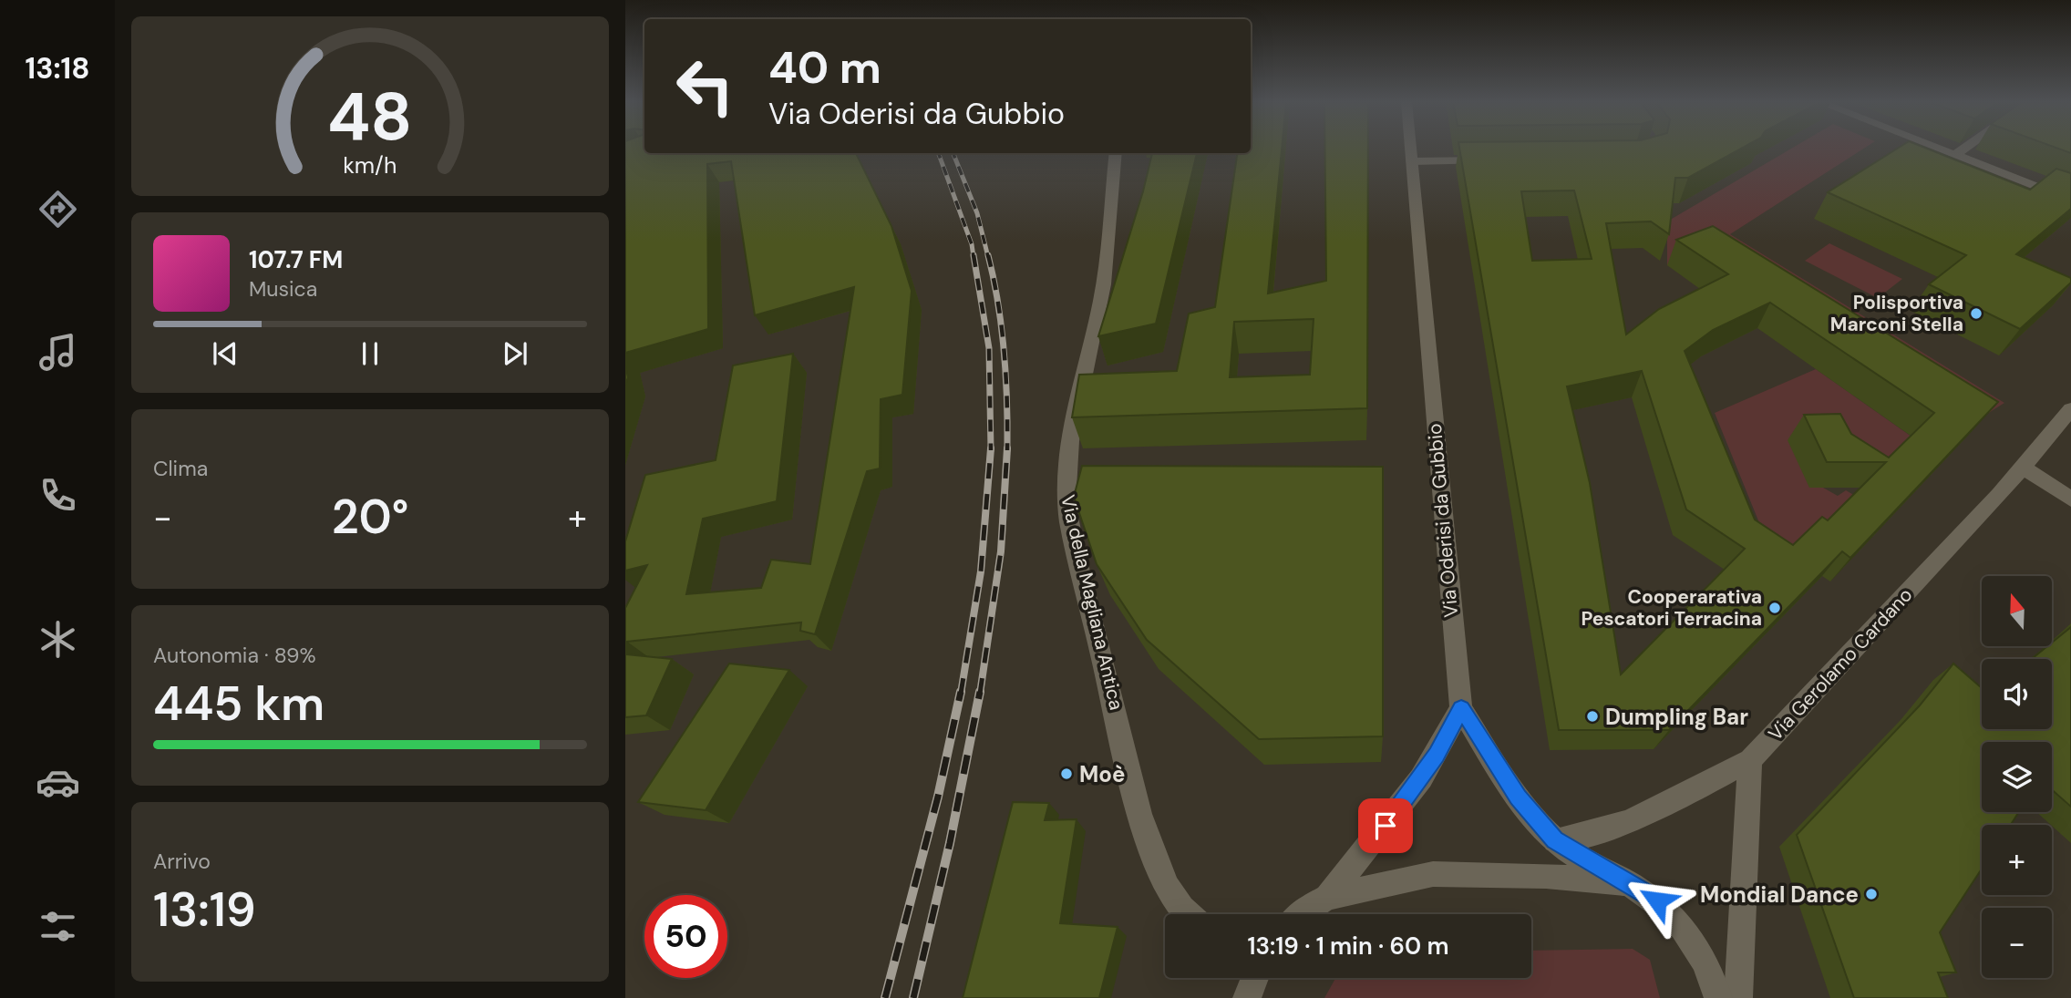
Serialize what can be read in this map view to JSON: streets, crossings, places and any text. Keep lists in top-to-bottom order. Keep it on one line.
{"streets":{"street":["Via Oderisi da Gubbio","Via della Magliana Antica","Via Gerolamo Cardano"]},"places":["Polisportiva Marconi Stella","Cooperarativa Pescatori Terracina","Dumpling Bar","Moè","Mondial Dance"],"north":"top","page":{"tabs":"13:18","turn":["40 m","Via Oderisi da Gubbio"],"song":["107.7 FM","Musica"],"tile":["Clima",["Autonomia · 89%","445 km"],["Arrivo","13:19"]],"heat":["−","20°","+"],"map_buttons":["+","−"],"limit":"50","trip":"13:19 · 1 min · 60 m","gauge":["48","km/h"]}}
